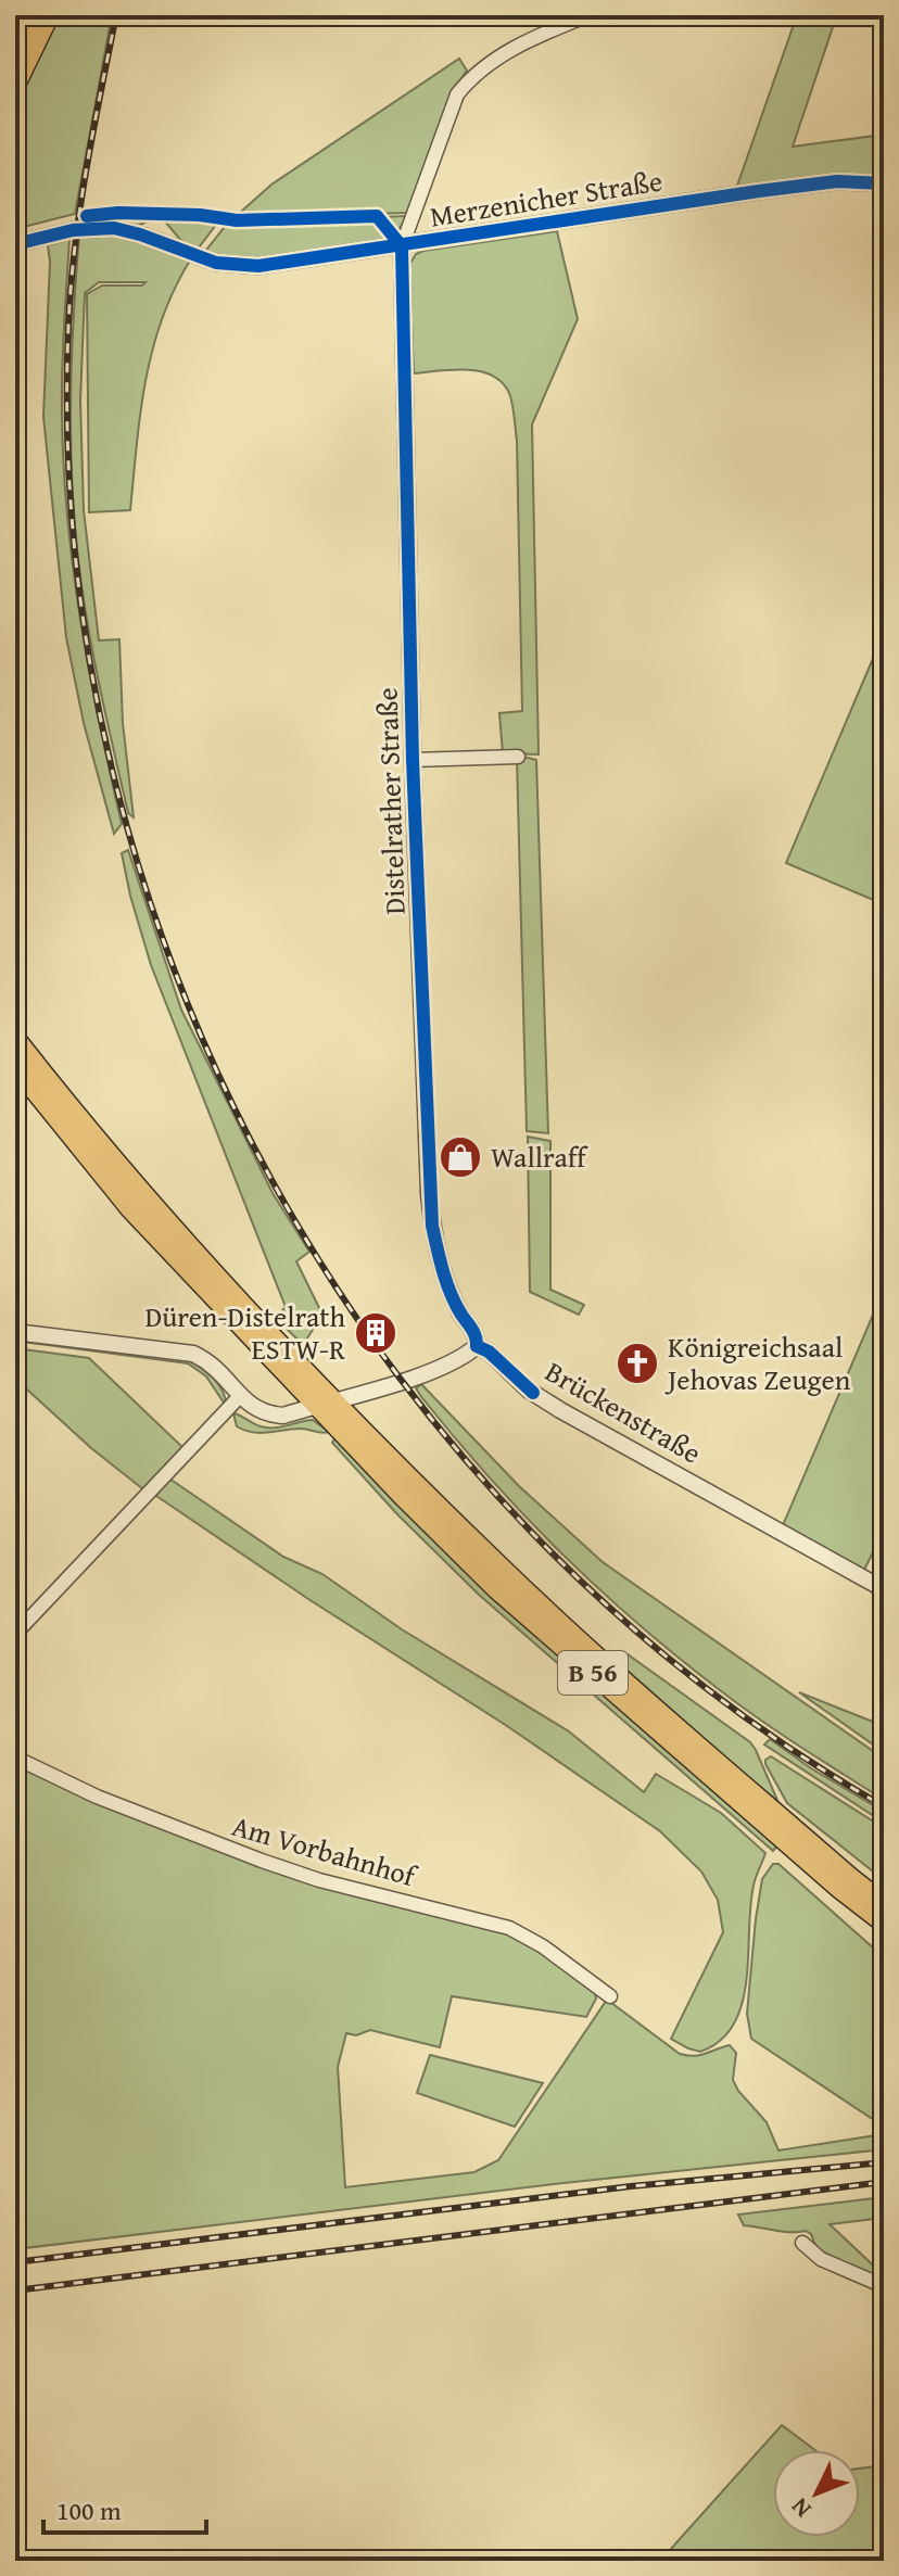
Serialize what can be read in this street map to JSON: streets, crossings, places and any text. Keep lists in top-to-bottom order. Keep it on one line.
{"streets":{"main road":["B 56"],"street":["Merzenicher Straße","Distelrather Straße","Brückenstraße","Am Vorbahnhof"]},"crossings":[["Merzenicher Straße","Distelrather Straße"],["Distelrather Straße","Brückenstraße"]],"places":{"shop":["Wallraff"],"building":["Düren-Distelrath ESTW-R"],"church":["Königreichsaal Jehovas Zeugen"]},"scale_bar":"100 m","north":"bottom left"}
